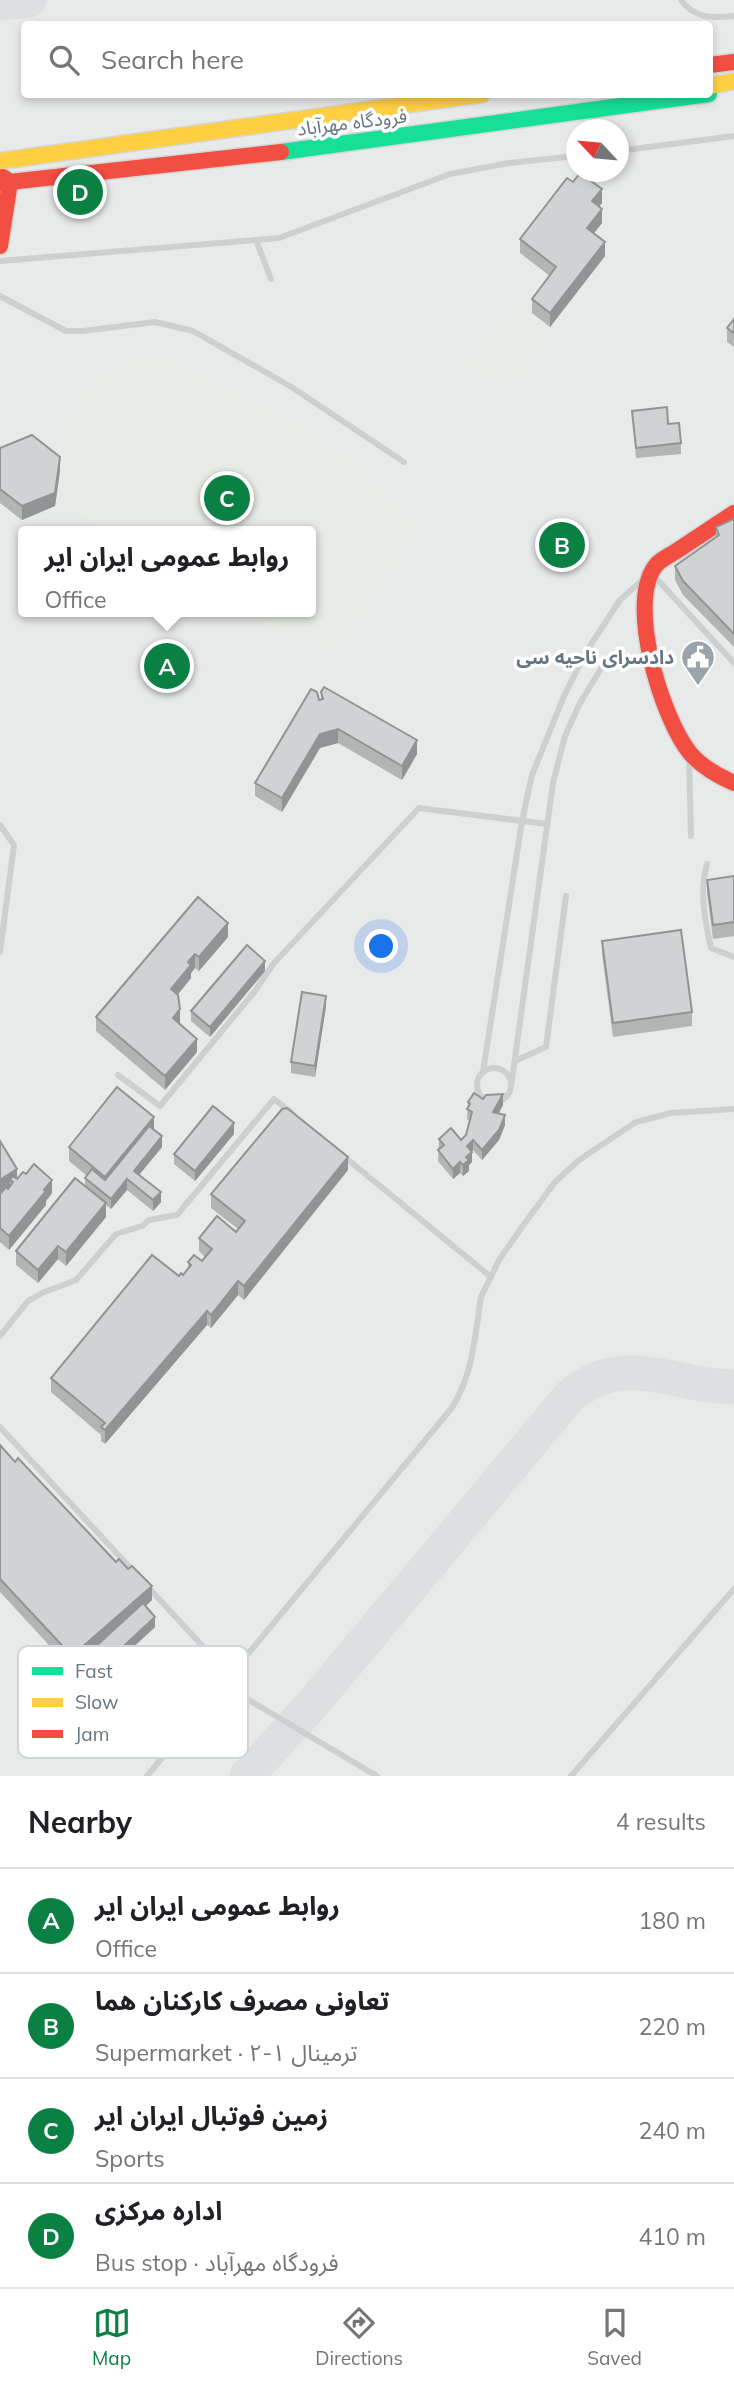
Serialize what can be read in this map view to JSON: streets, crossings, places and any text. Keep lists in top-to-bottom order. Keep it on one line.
{"streets":{"main road":["فرودگاه مهرآباد"]},"places":{"public building":["دادسرای ناحیه سی"]},"legend":["Fast","Slow","Jam"],"north":"top left","page":{"search":"Search here","pins":["D","C","B","A"],"popup":["روابط عمومی ایران ایر","Office"],"heading":["Nearby","4 results"],"list":[{"mark":"A","name":"روابط عمومی ایران ایر","note":"Office","value":"180 m"},{"mark":"B","name":"تعاونی مصرف کارکنان هما","note":"Supermarket · ترمینال ۱-۲","value":"220 m"},{"mark":"C","name":"زمین فوتبال ایران ایر","note":"Sports","value":"240 m"},{"mark":"D","name":"اداره مرکزی","note":"Bus stop · فرودگاه مهرآباد","value":"410 m"}],"nav":["Map","Directions","Saved"]}}
